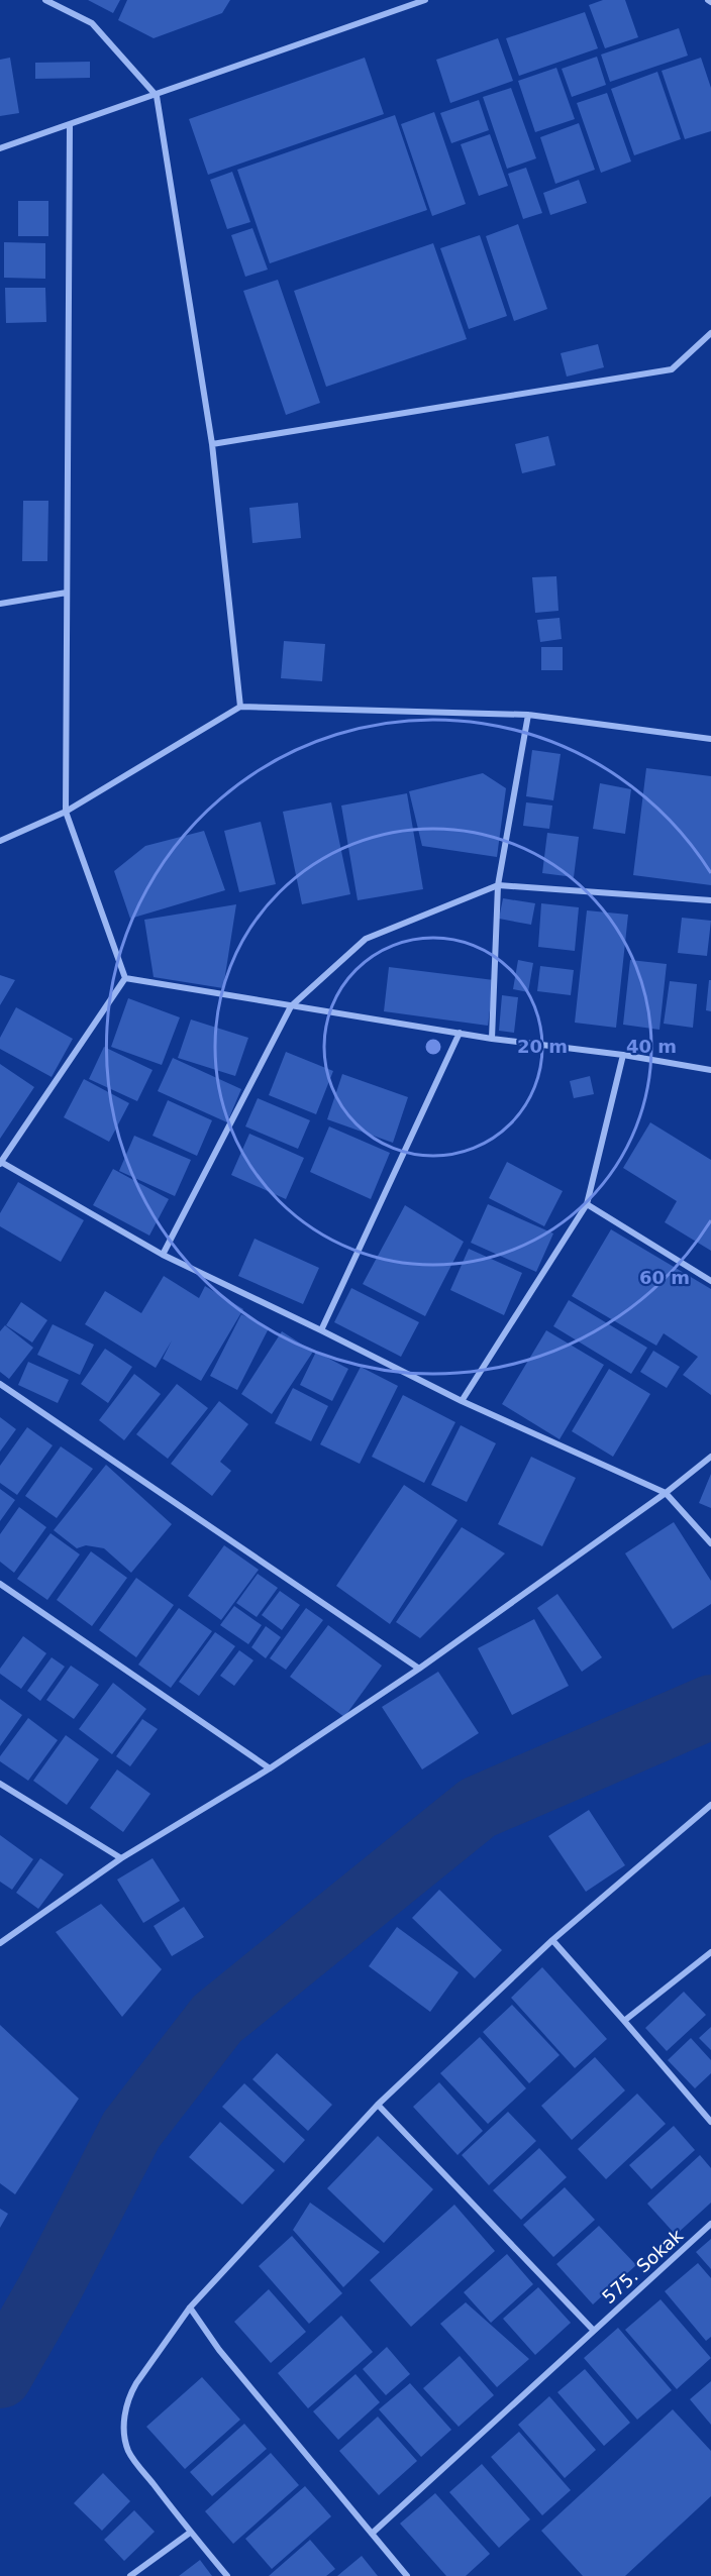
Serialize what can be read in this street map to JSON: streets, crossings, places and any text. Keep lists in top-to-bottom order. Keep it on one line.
{"streets":{"street":["575. Sokak"]},"rings":["20 m","40 m","60 m"]}
